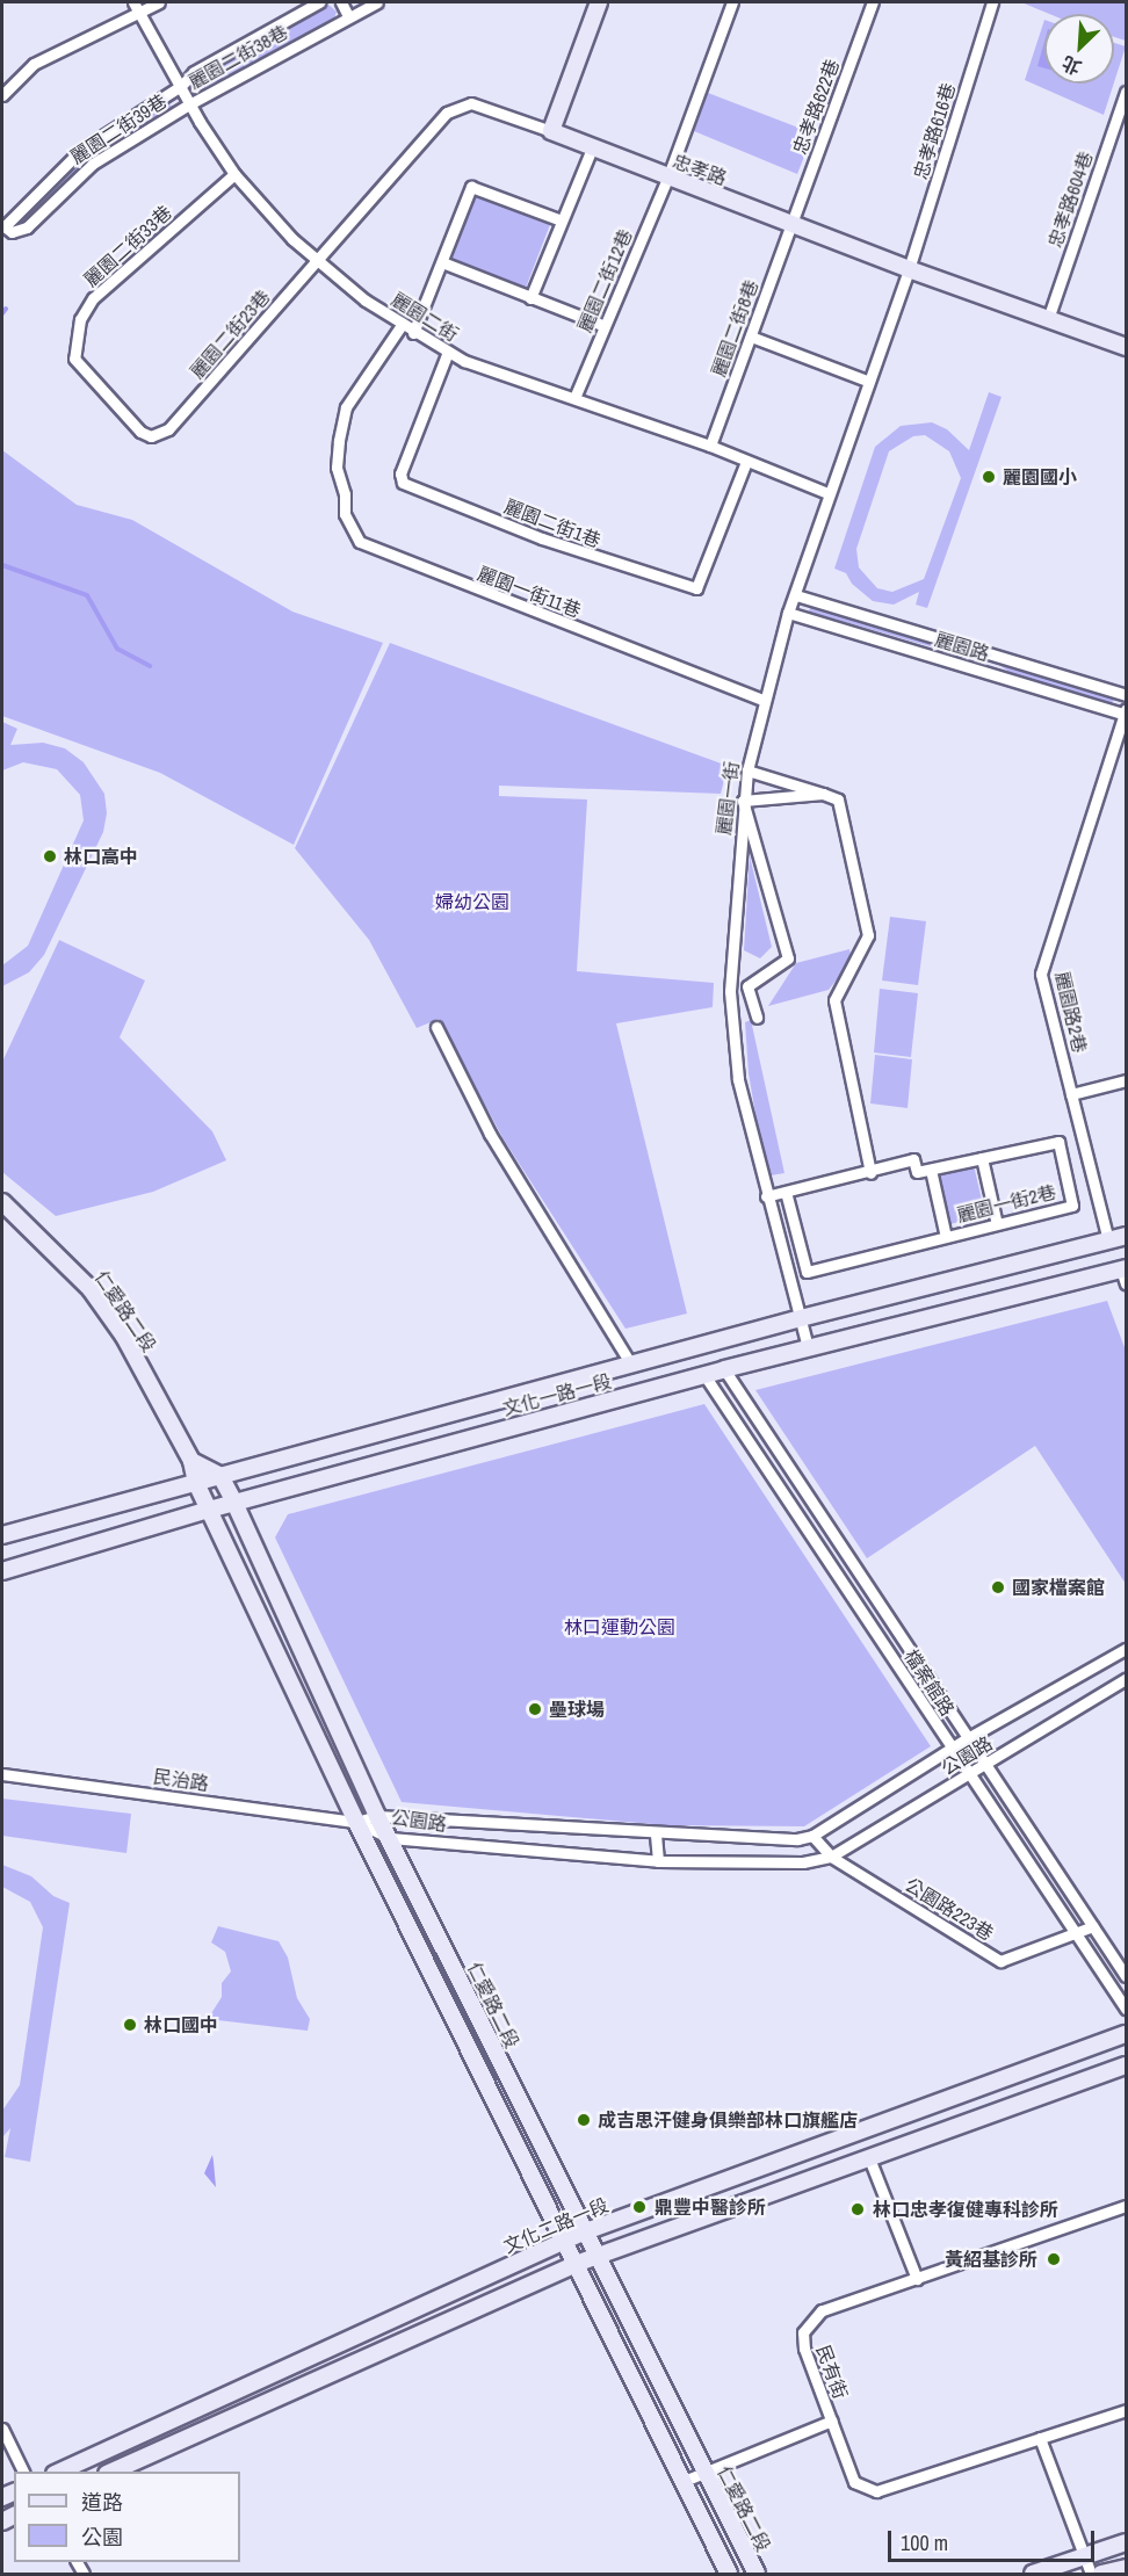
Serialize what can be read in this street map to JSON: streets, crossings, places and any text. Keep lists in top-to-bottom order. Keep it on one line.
{"streets":{"main road":["忠孝路","仁愛路二段","文化一路一段","文化二路一段"],"street":["麗園二街38巷","忠孝路622巷","麗園二街39巷","忠孝路616巷","忠孝路604巷","麗園二街33巷","麗園二街12巷","麗園二街","麗園二街8巷","麗園二街23巷","麗園二街1巷","麗園一街11巷","麗園路","麗園一街","麗園路2巷","麗園一街2巷","檔案館路","公園路","民治路","公園路223巷","民有街"]},"crossings":[["麗園二街38巷","麗園二街39巷"],["麗園二街38巷","麗園二街"],["忠孝路622巷","忠孝路"],["忠孝路622巷","麗園二街8巷"],["麗園二街39巷","麗園二街"],["忠孝路616巷","忠孝路"],["忠孝路616巷","麗園一街"],["忠孝路","忠孝路604巷"],["忠孝路","麗園二街12巷"],["忠孝路","麗園二街"],["忠孝路","麗園二街8巷"],["忠孝路","麗園二街23巷"],["忠孝路","麗園一街"],["麗園二街33巷","麗園二街"],["麗園二街33巷","麗園二街23巷"],["麗園二街12巷","麗園二街"],["麗園二街","麗園二街8巷"],["麗園二街","麗園二街23巷"],["麗園二街","麗園二街1巷"],["麗園二街","麗園一街11巷"],["麗園二街","麗園一街"],["麗園一街11巷","麗園一街"],["麗園路","麗園一街"],["麗園路","麗園路2巷"],["麗園一街","文化一路一段"],["麗園路2巷","文化一路一段"],["仁愛路二段","文化一路一段"],["仁愛路二段","公園路"],["仁愛路二段","民治路"],["仁愛路二段","文化二路一段"],["文化一路一段","檔案館路"],["檔案館路","公園路"],["檔案館路","公園路223巷"],["公園路","民治路"],["公園路","公園路223巷"]],"parks":["婦幼公園","林口運動公園"],"places":["麗園國小","林口高中","國家檔案館","壘球場","林口國中","成吉思汗健身俱樂部林口旗艦店","鼎豐中醫診所","林口忠孝復健專科診所","黃紹基診所"],"legend":["道路","公園"],"scale_bar":"100 m","north":"bottom left"}
